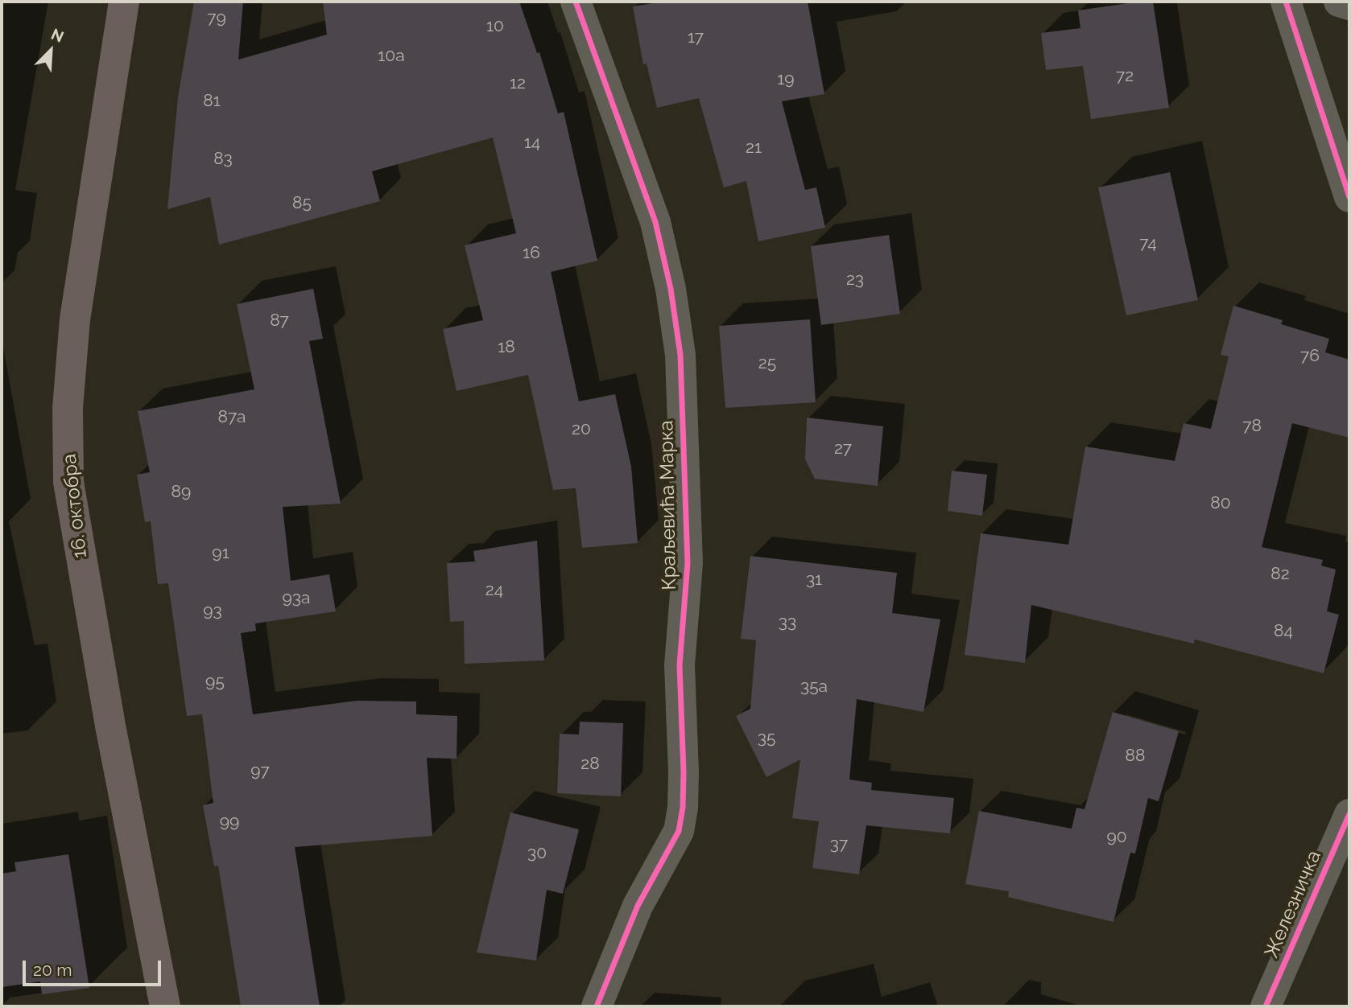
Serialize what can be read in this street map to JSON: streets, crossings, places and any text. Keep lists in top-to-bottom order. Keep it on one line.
{"streets":{"main road":["16. октобра"],"street":["Краљевића Марка","Железничка"]},"house_numbers":["79","10","17","10a","72","19","12","81","14","21","83","85","74","16","23","87","18","76","25","87a","78","20","27","89","80","91","82","31","24","93a","93","33","84","95","35a","35","88","28","97","99","90","37","30"],"scale_bar":"20 m","north":"top right"}
